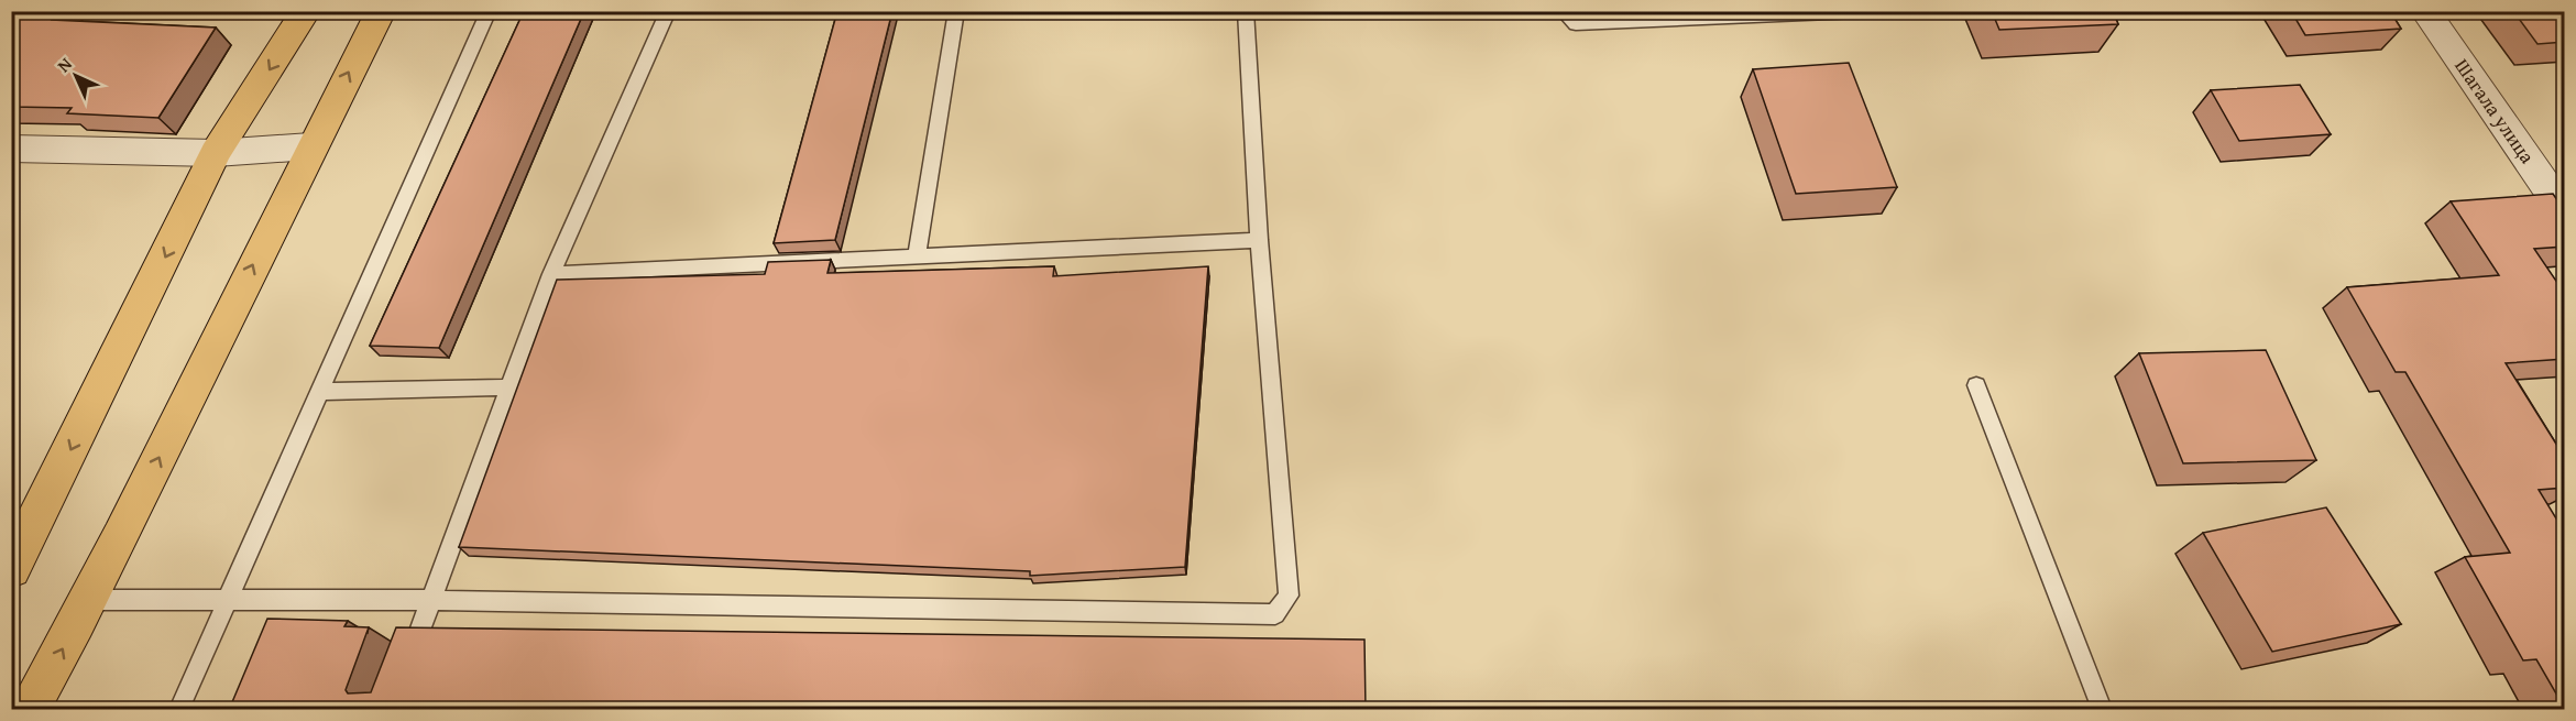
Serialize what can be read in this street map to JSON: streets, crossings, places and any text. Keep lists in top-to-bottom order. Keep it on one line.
{"streets":{"street":["Шагала улица"]},"north":"top left"}
